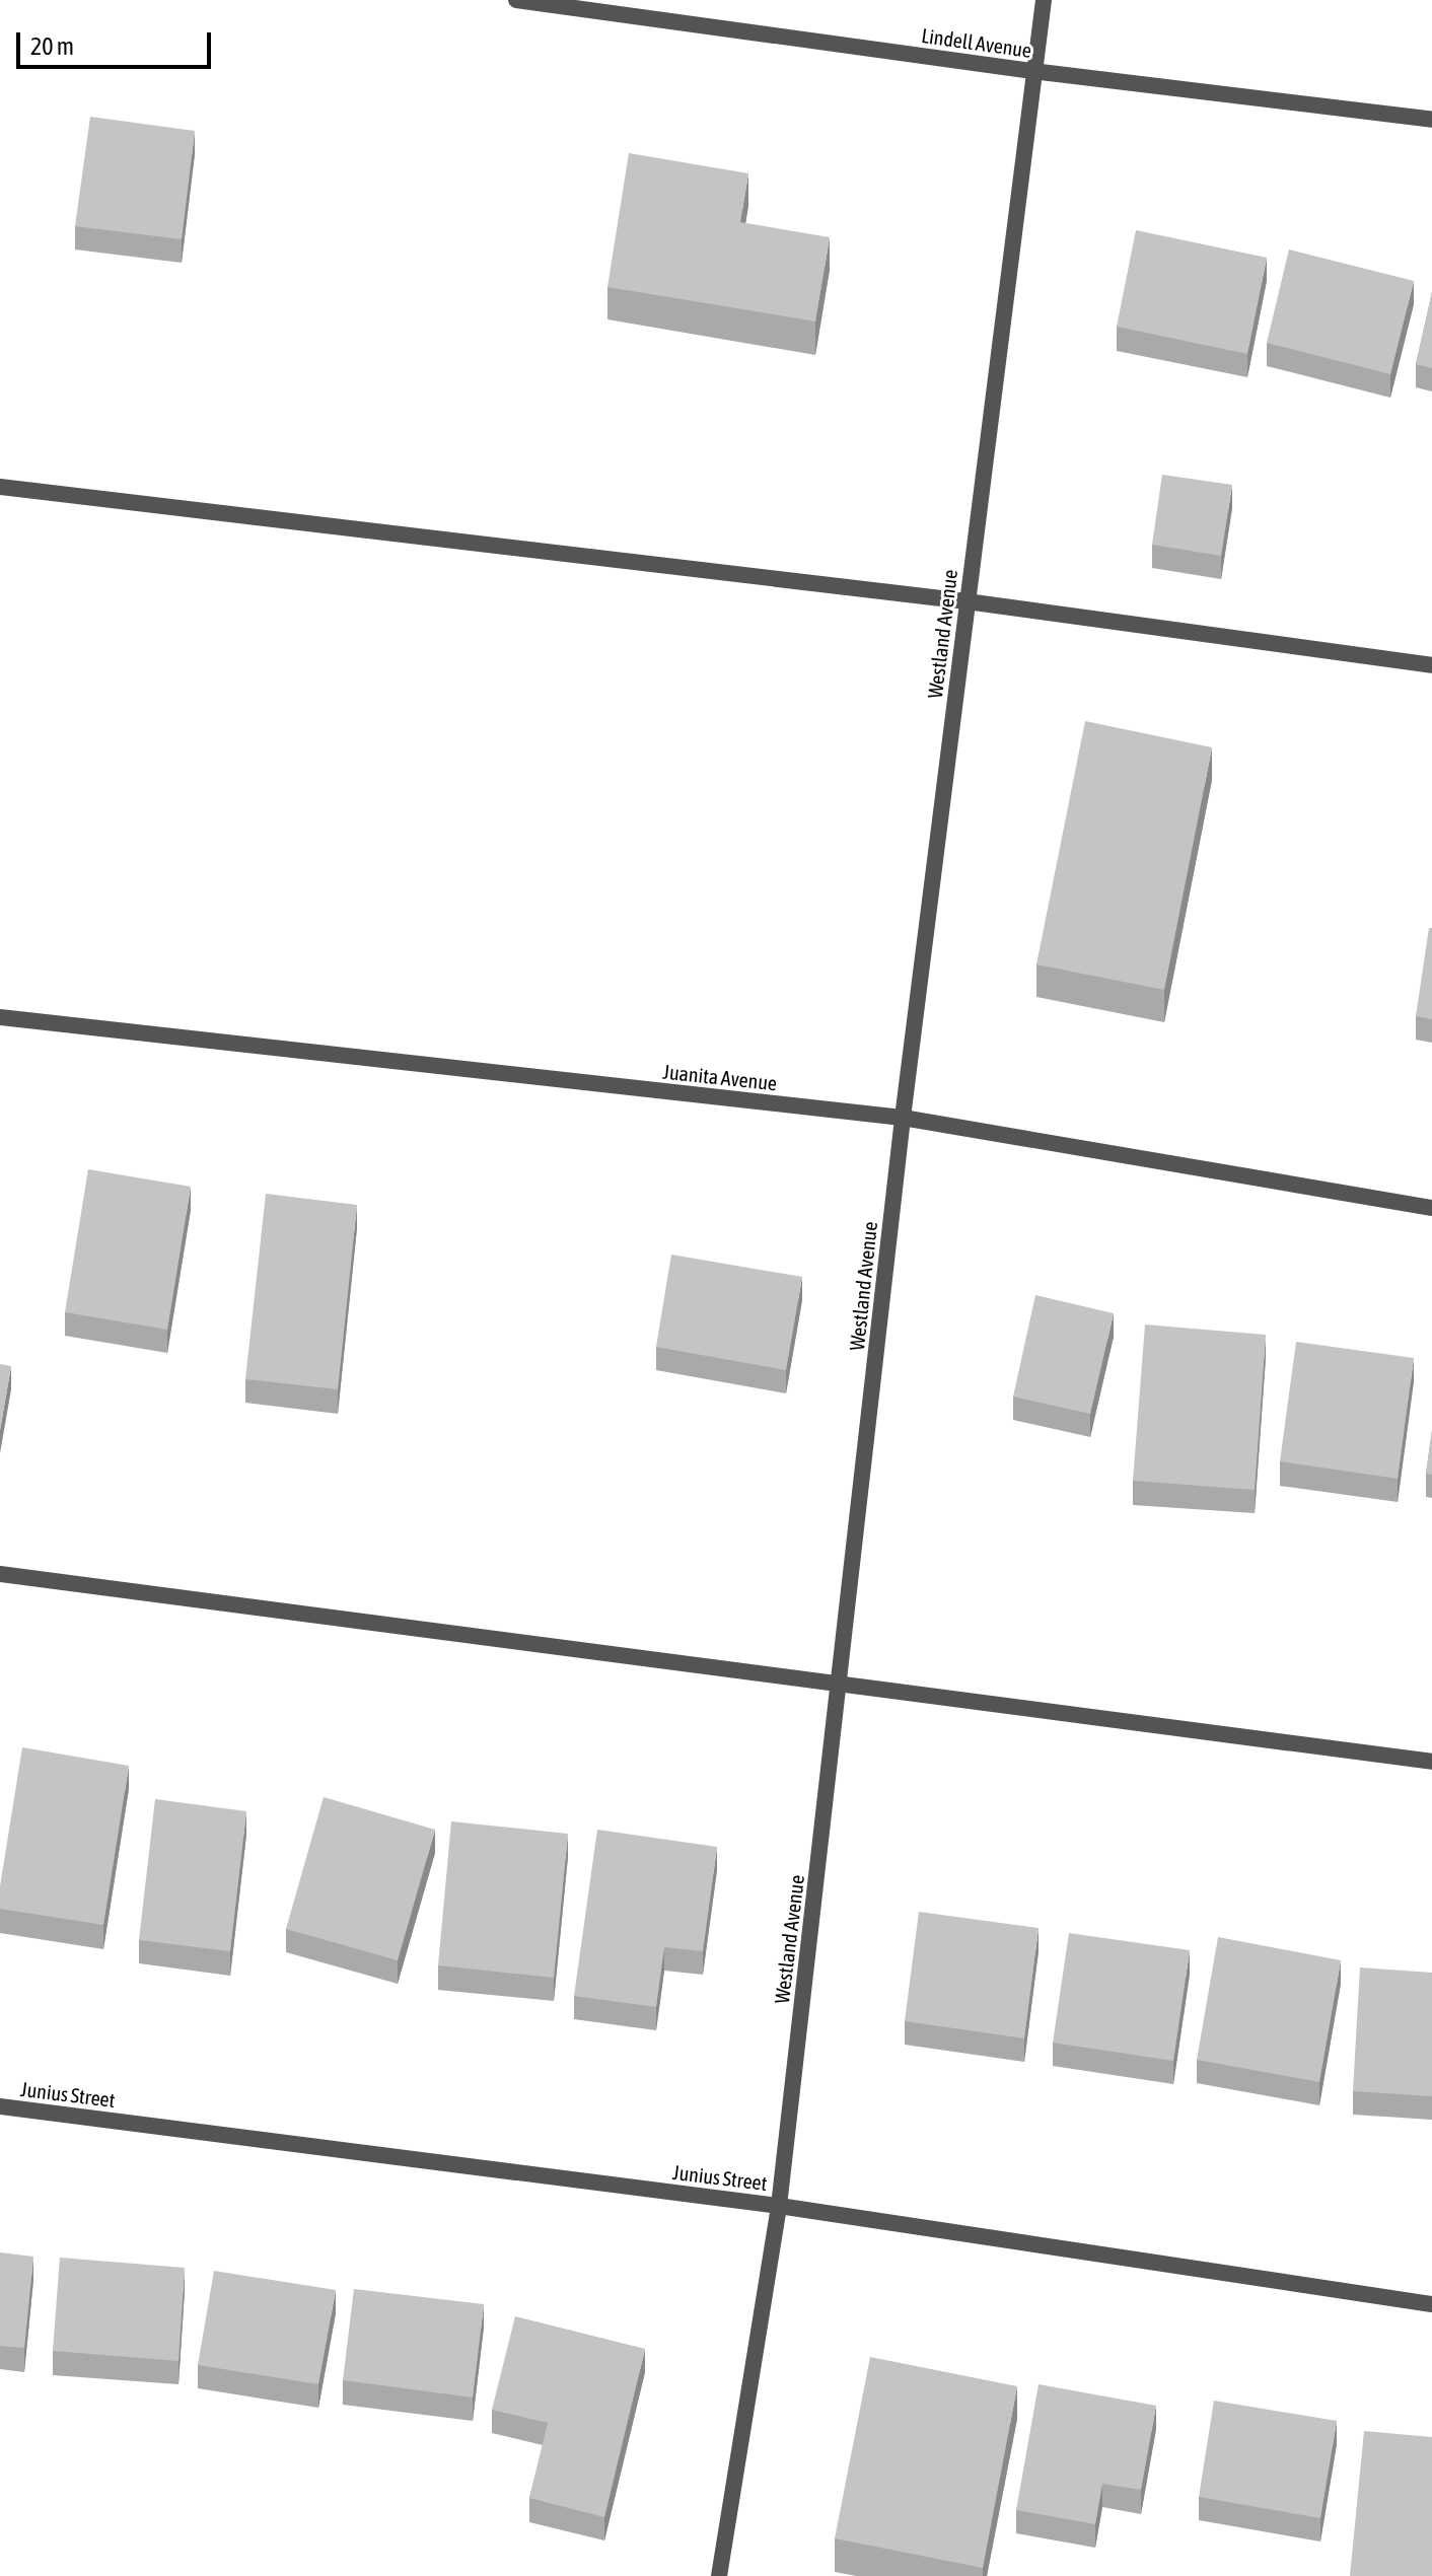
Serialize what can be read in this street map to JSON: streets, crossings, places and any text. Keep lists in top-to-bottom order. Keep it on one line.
{"streets":{"street":["Lindell Avenue","Westland Avenue","Juanita Avenue","Junius Street"]},"crossings":[["Lindell Avenue","Westland Avenue"],["Westland Avenue","Juanita Avenue"],["Westland Avenue","Junius Street"]],"scale_bar":"20 m"}
